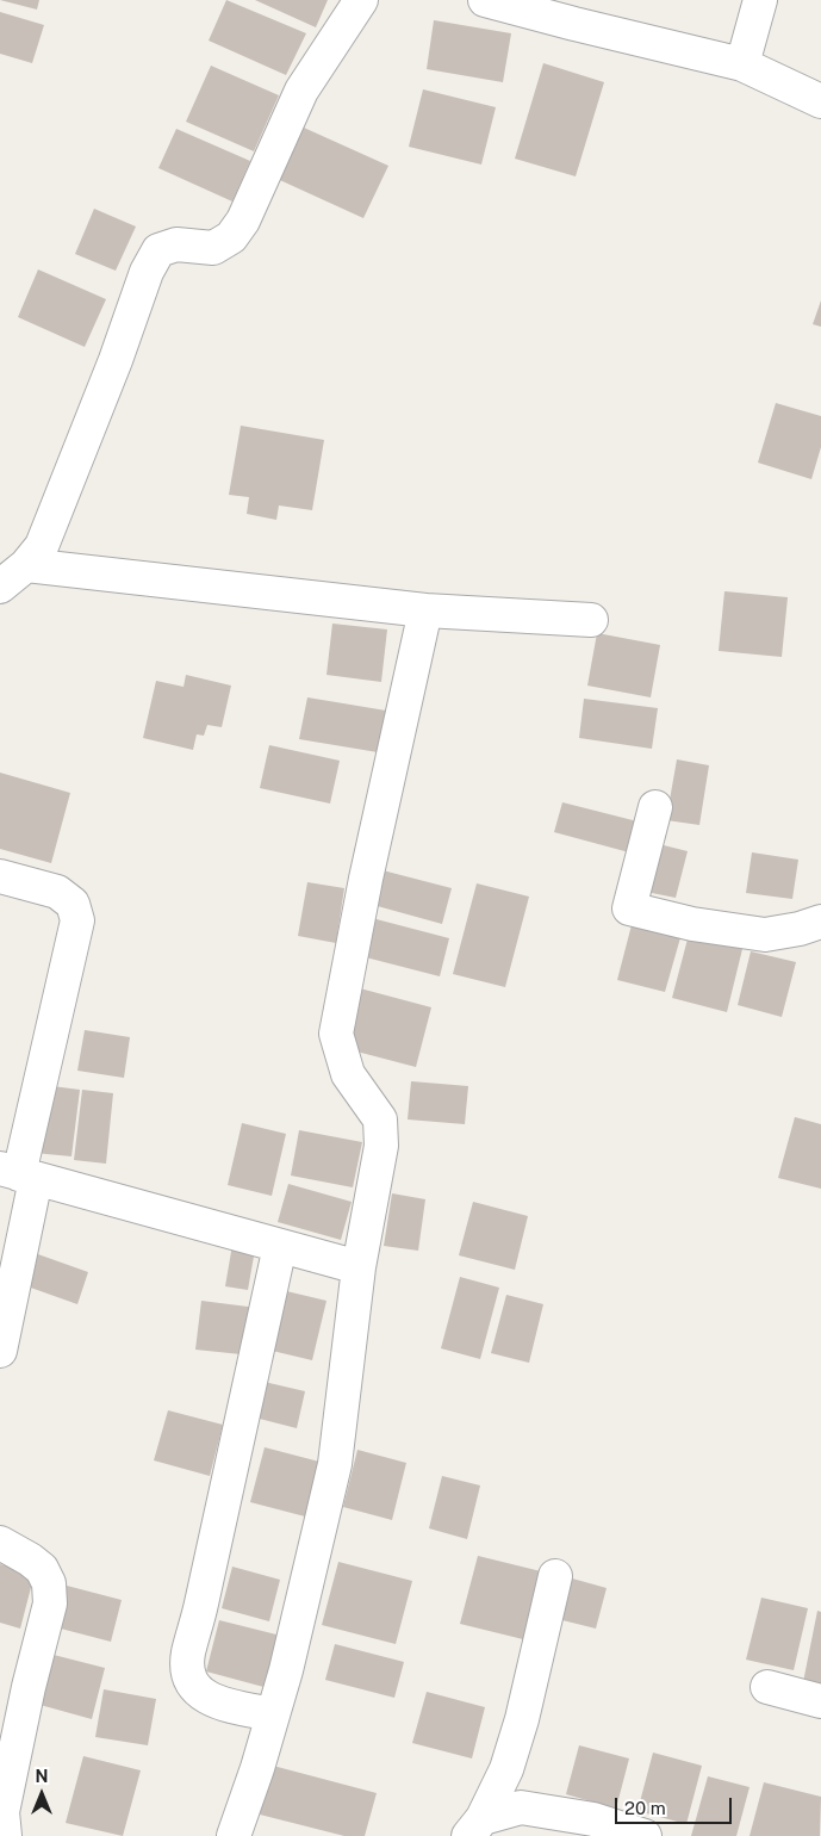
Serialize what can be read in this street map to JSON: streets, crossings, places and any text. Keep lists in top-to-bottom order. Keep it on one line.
{"scale_bar":"20 m","north":"top"}
